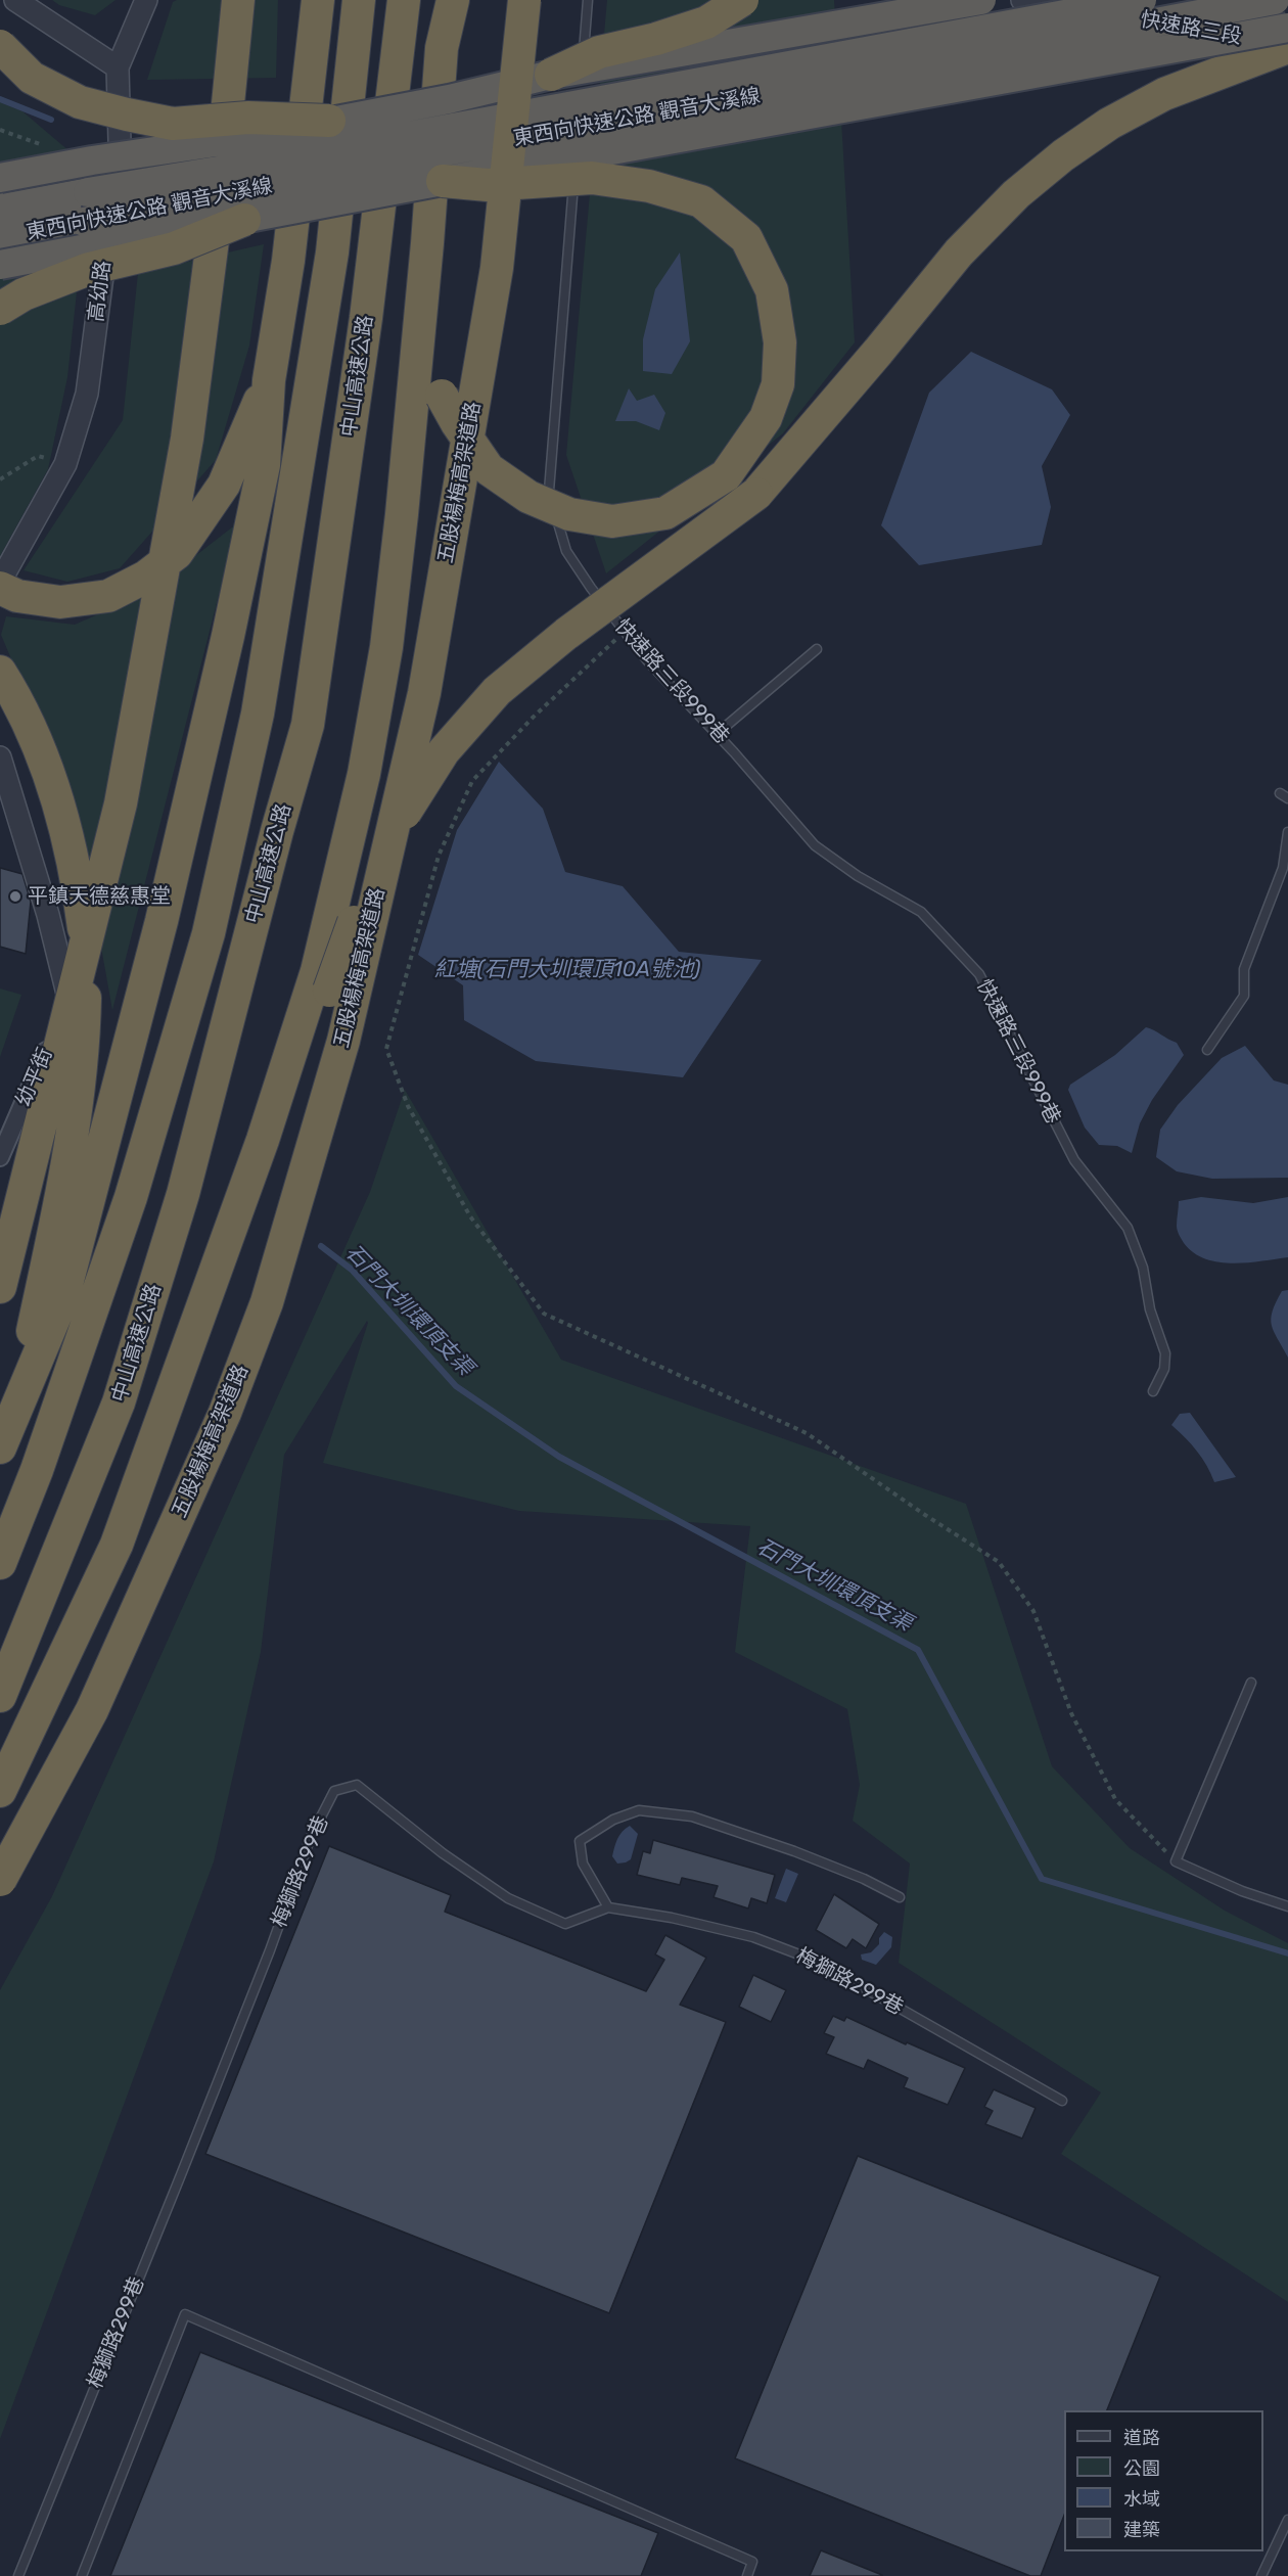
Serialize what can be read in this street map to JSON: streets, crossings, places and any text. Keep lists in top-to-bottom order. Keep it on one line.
{"streets":{"highway":["東西向快速公路 觀音大溪線","中山高速公路","五股楊梅高架道路"],"street":["快速路三段","高幼路","幼平街"],"lane":["快速路三段999巷","梅獅路299巷"]},"water":["紅塘(石門大圳環頂10A號池)","石門大圳環頂支渠"],"places":["平鎮天德慈惠堂"],"legend":["道路","公園","水域","建築"]}
